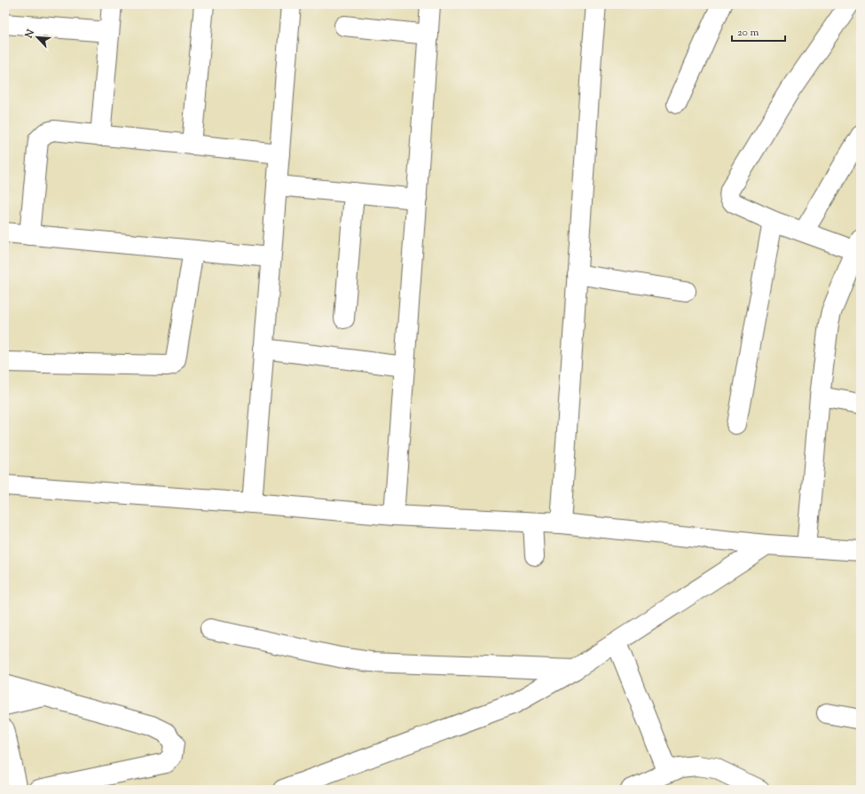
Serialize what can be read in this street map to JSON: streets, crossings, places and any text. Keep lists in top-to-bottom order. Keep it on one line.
{"scale_bar":"20 m","north":"top left"}
